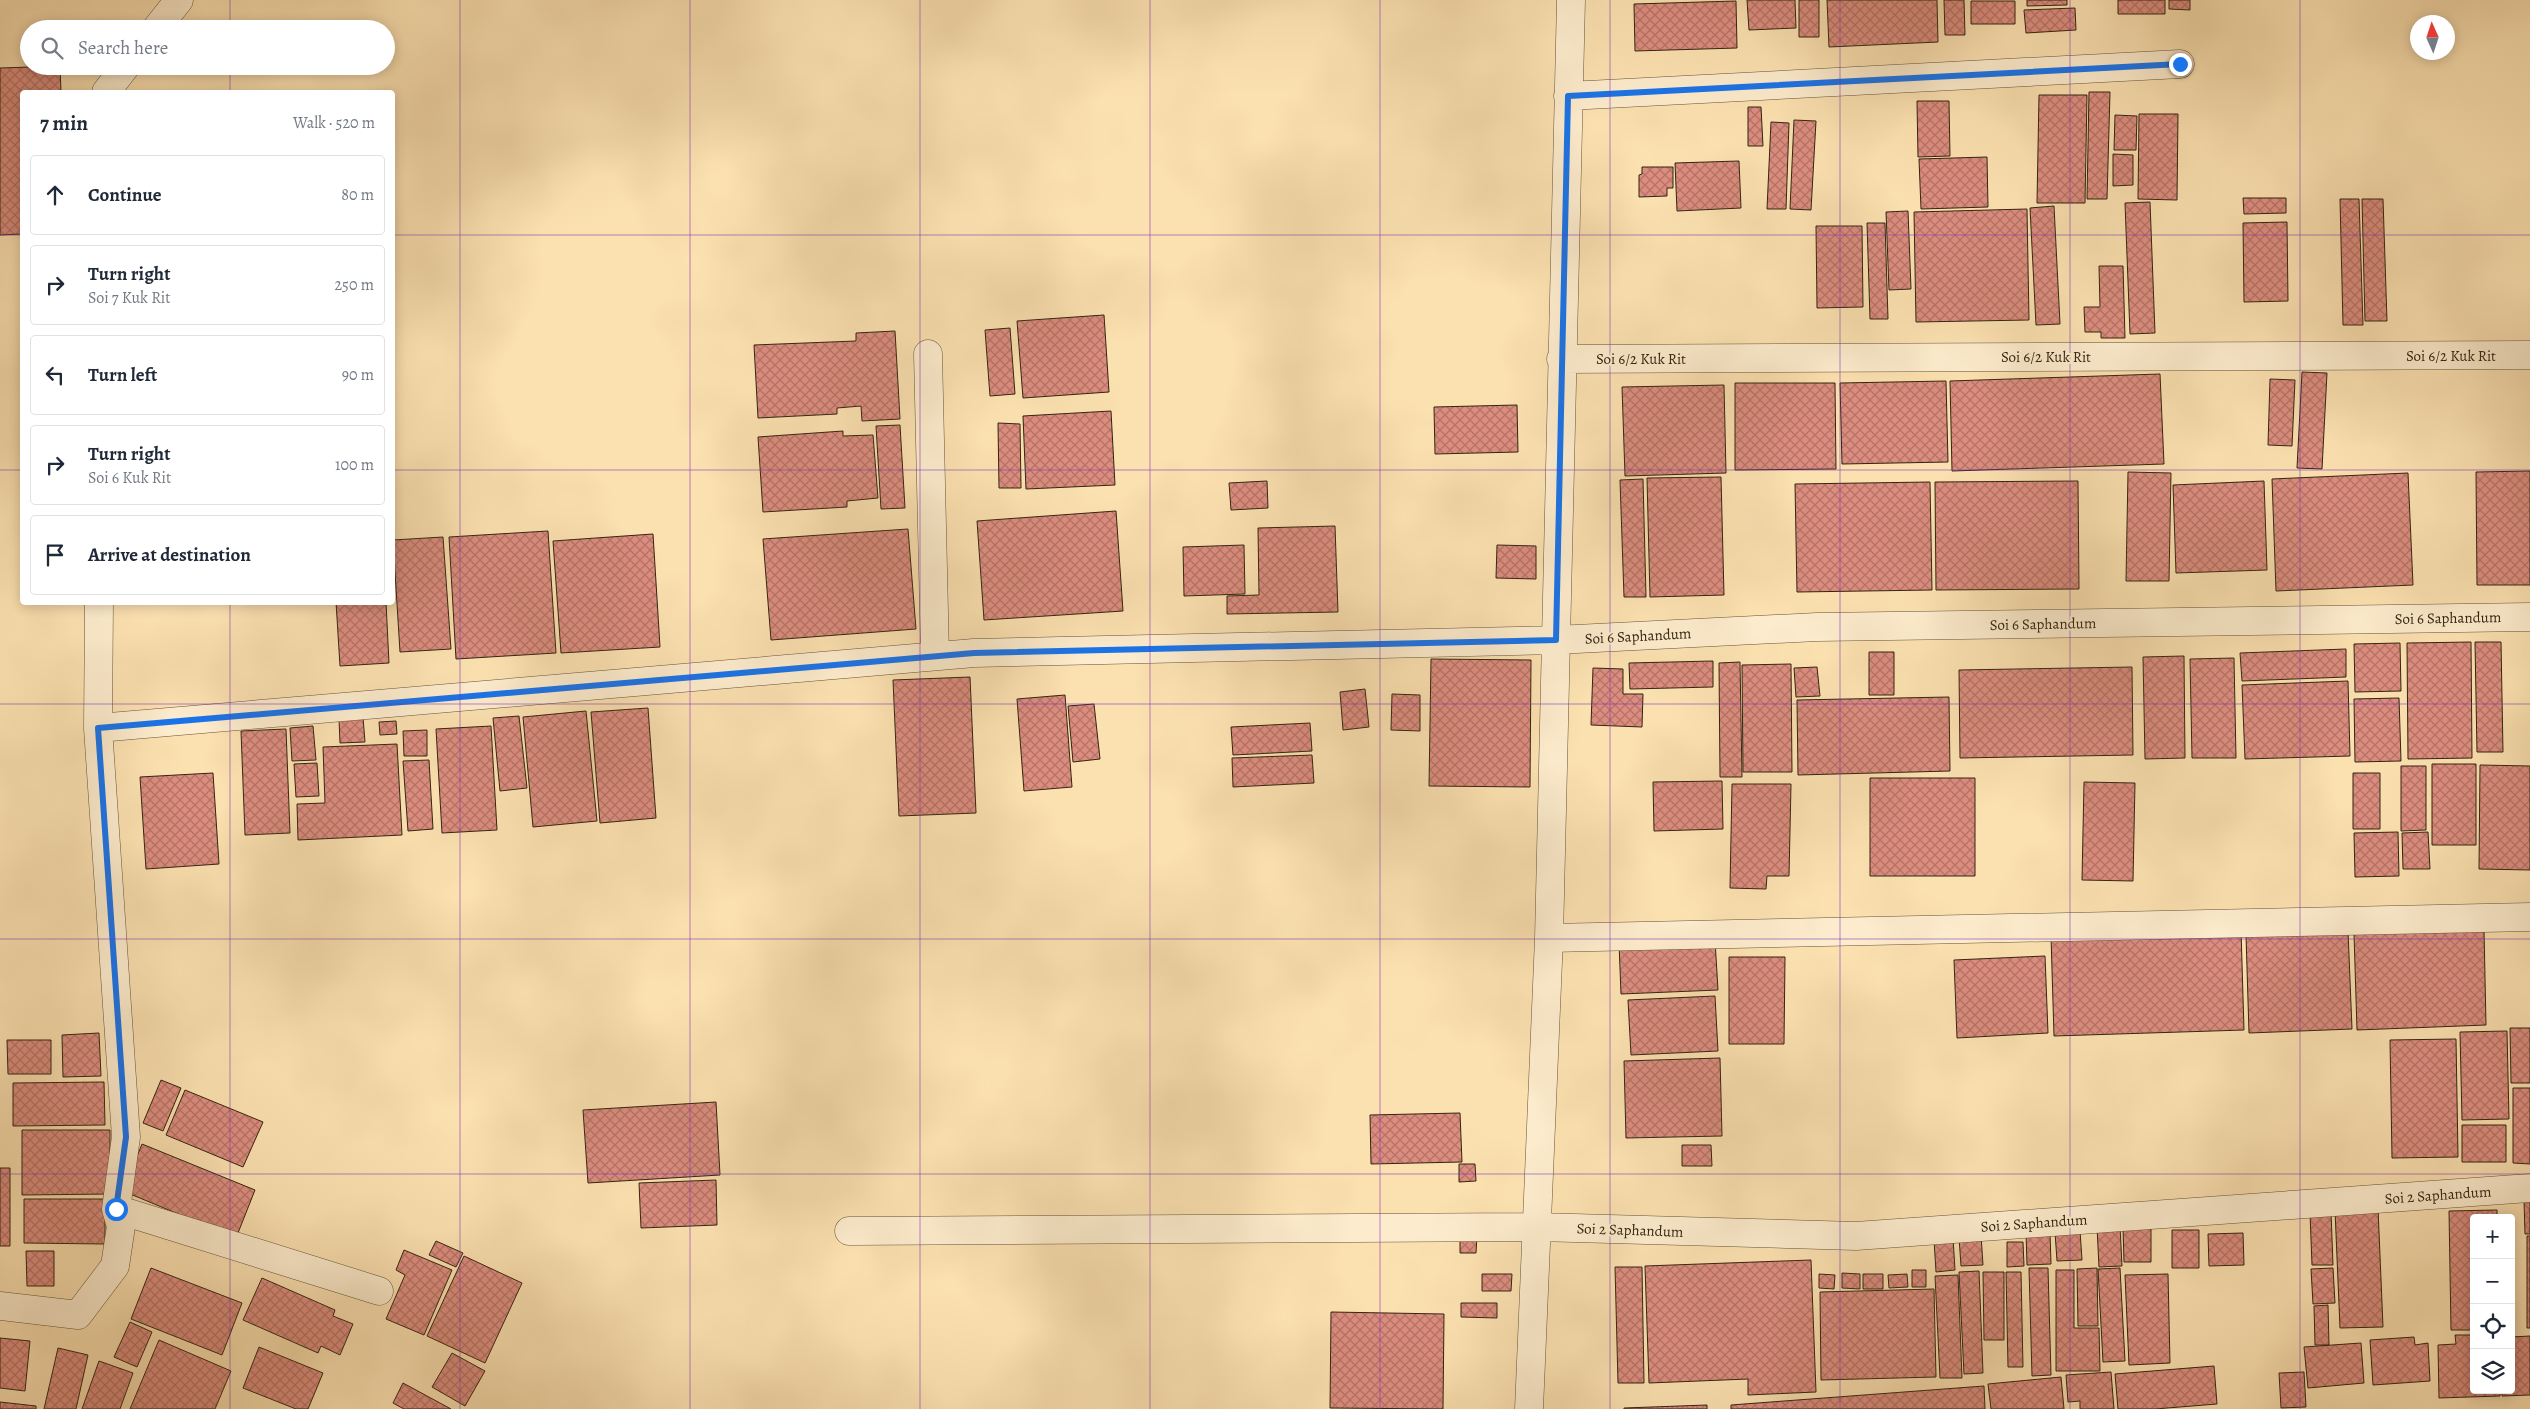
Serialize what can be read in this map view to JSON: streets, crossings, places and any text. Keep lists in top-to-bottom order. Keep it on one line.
{"streets":{"street":["Soi 6/2 Kuk Rit","Soi 6 Saphandum","Soi 2 Saphandum"]},"north":"top","page":{"search":"Search here","heading":["7 min","Walk · 520 m"],"list":[["Continue","80 m"],["Turn right","Soi 7 Kuk Rit","250 m"],["Turn left","90 m"],["Turn right","Soi 6 Kuk Rit","100 m"],"Arrive at destination"],"map_buttons":["+","−"]}}
